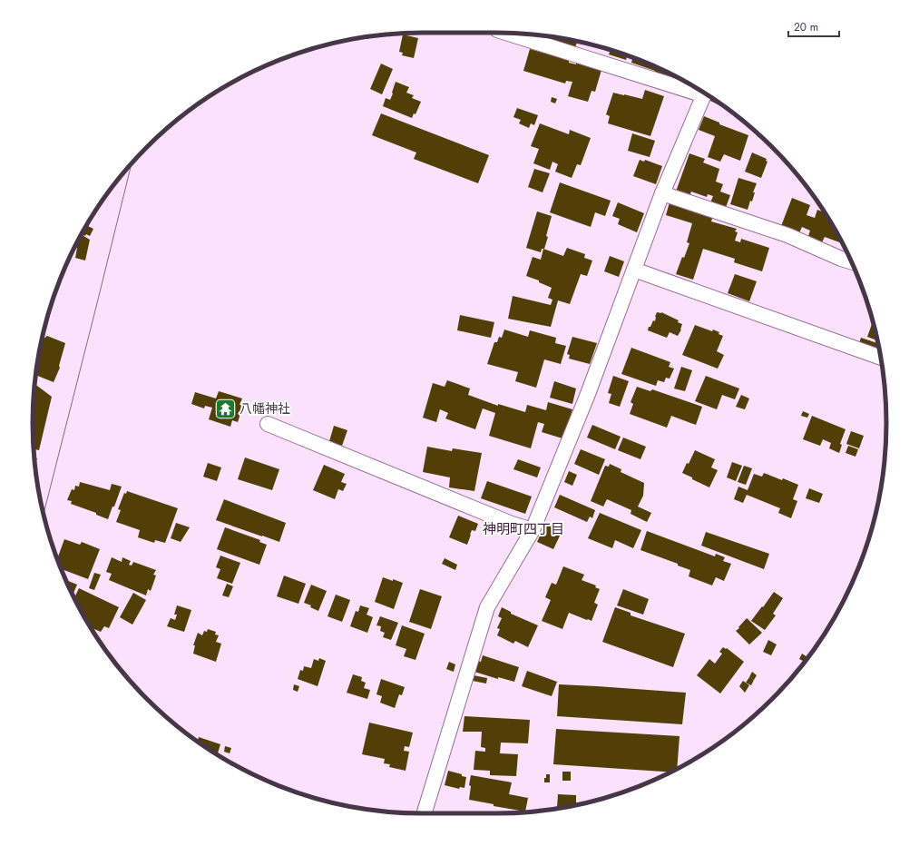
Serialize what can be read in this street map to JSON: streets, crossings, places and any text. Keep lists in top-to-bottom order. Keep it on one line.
{"districts":["神明町四丁目"],"places":{"temple":["八幡神社"]},"scale_bar":"20 m"}
